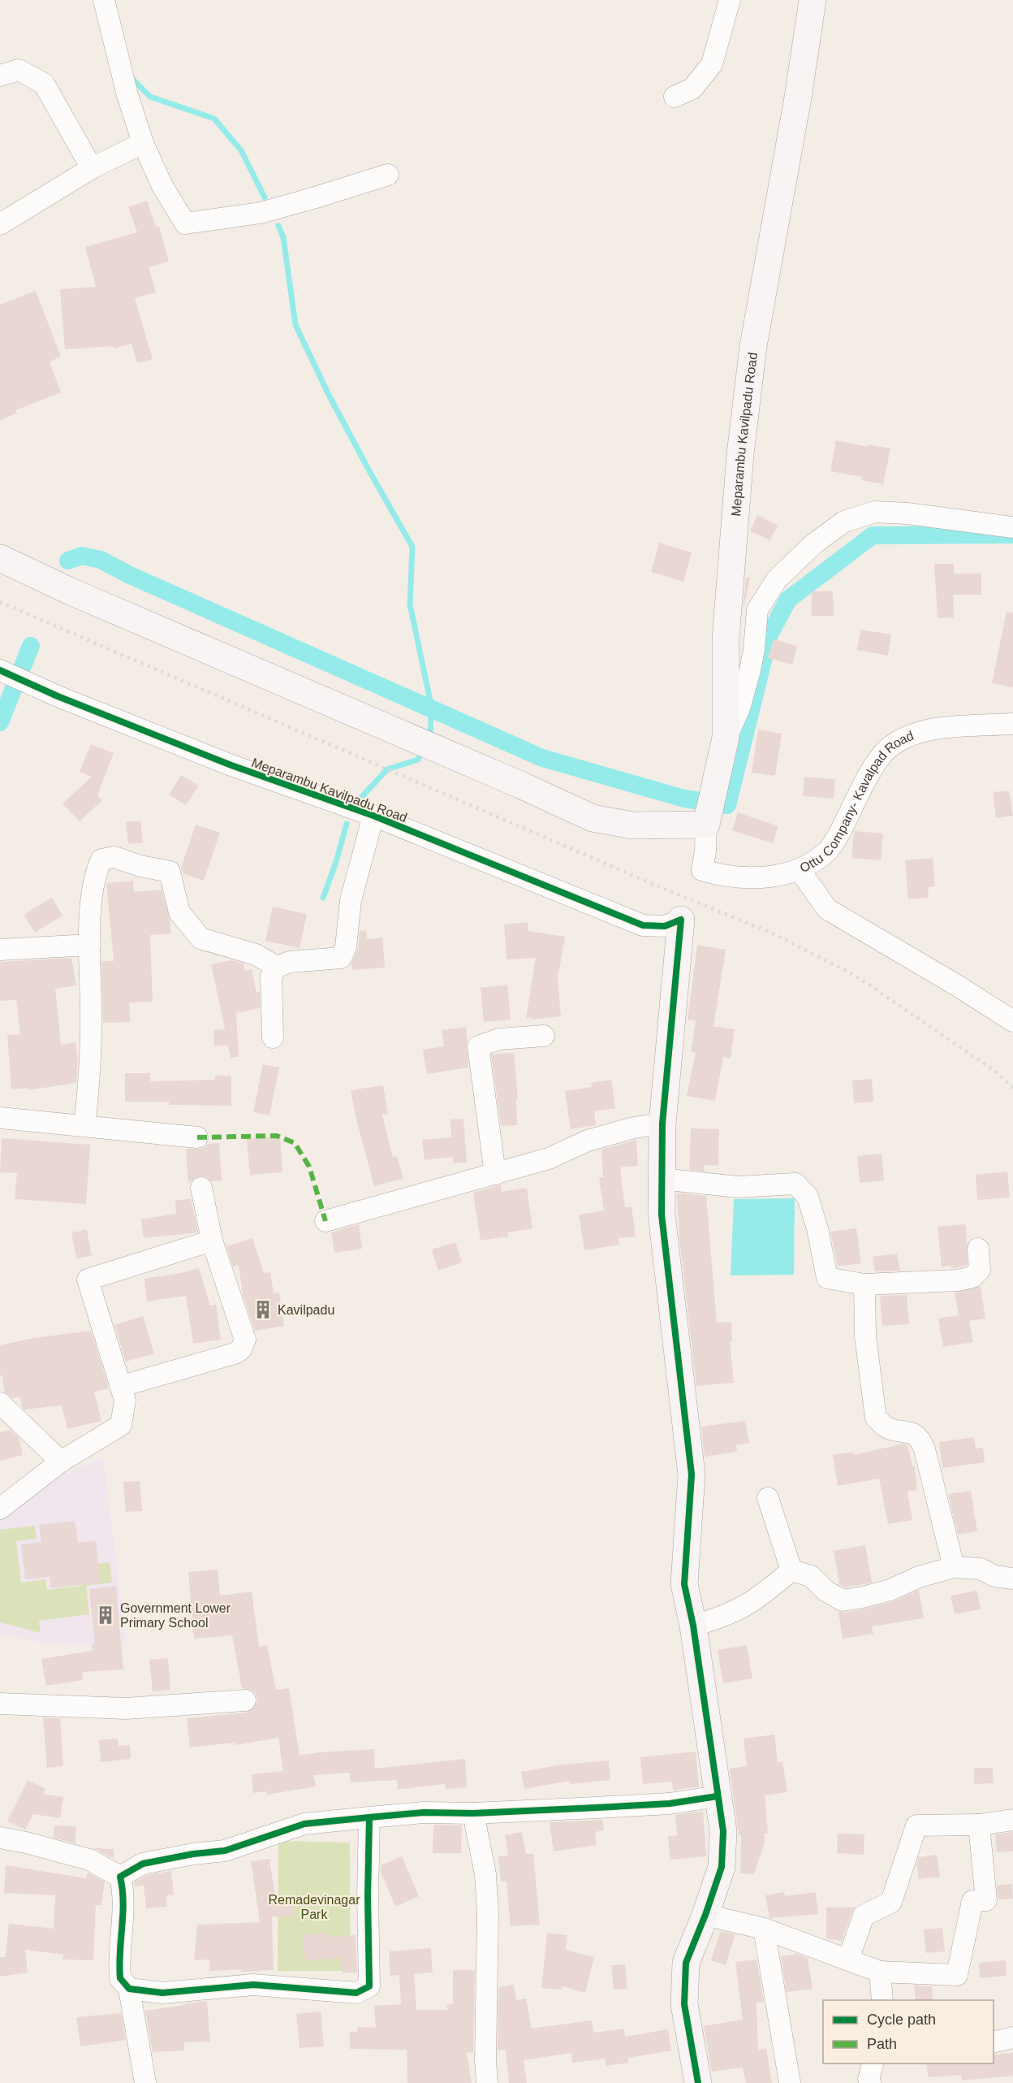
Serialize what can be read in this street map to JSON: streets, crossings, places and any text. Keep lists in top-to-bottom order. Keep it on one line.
{"streets":{"main road":["Meparambu Kavilpadu Road"],"street":["Ottu Company- Kavalpad Road"]},"crossings":[["Meparambu Kavilpadu Road","Ottu Company- Kavalpad Road"]],"parks":["Remadevinagar Park"],"places":{"building":["Kavilpadu","Government Lower Primary School"]},"legend":["Cycle path","Path"]}
